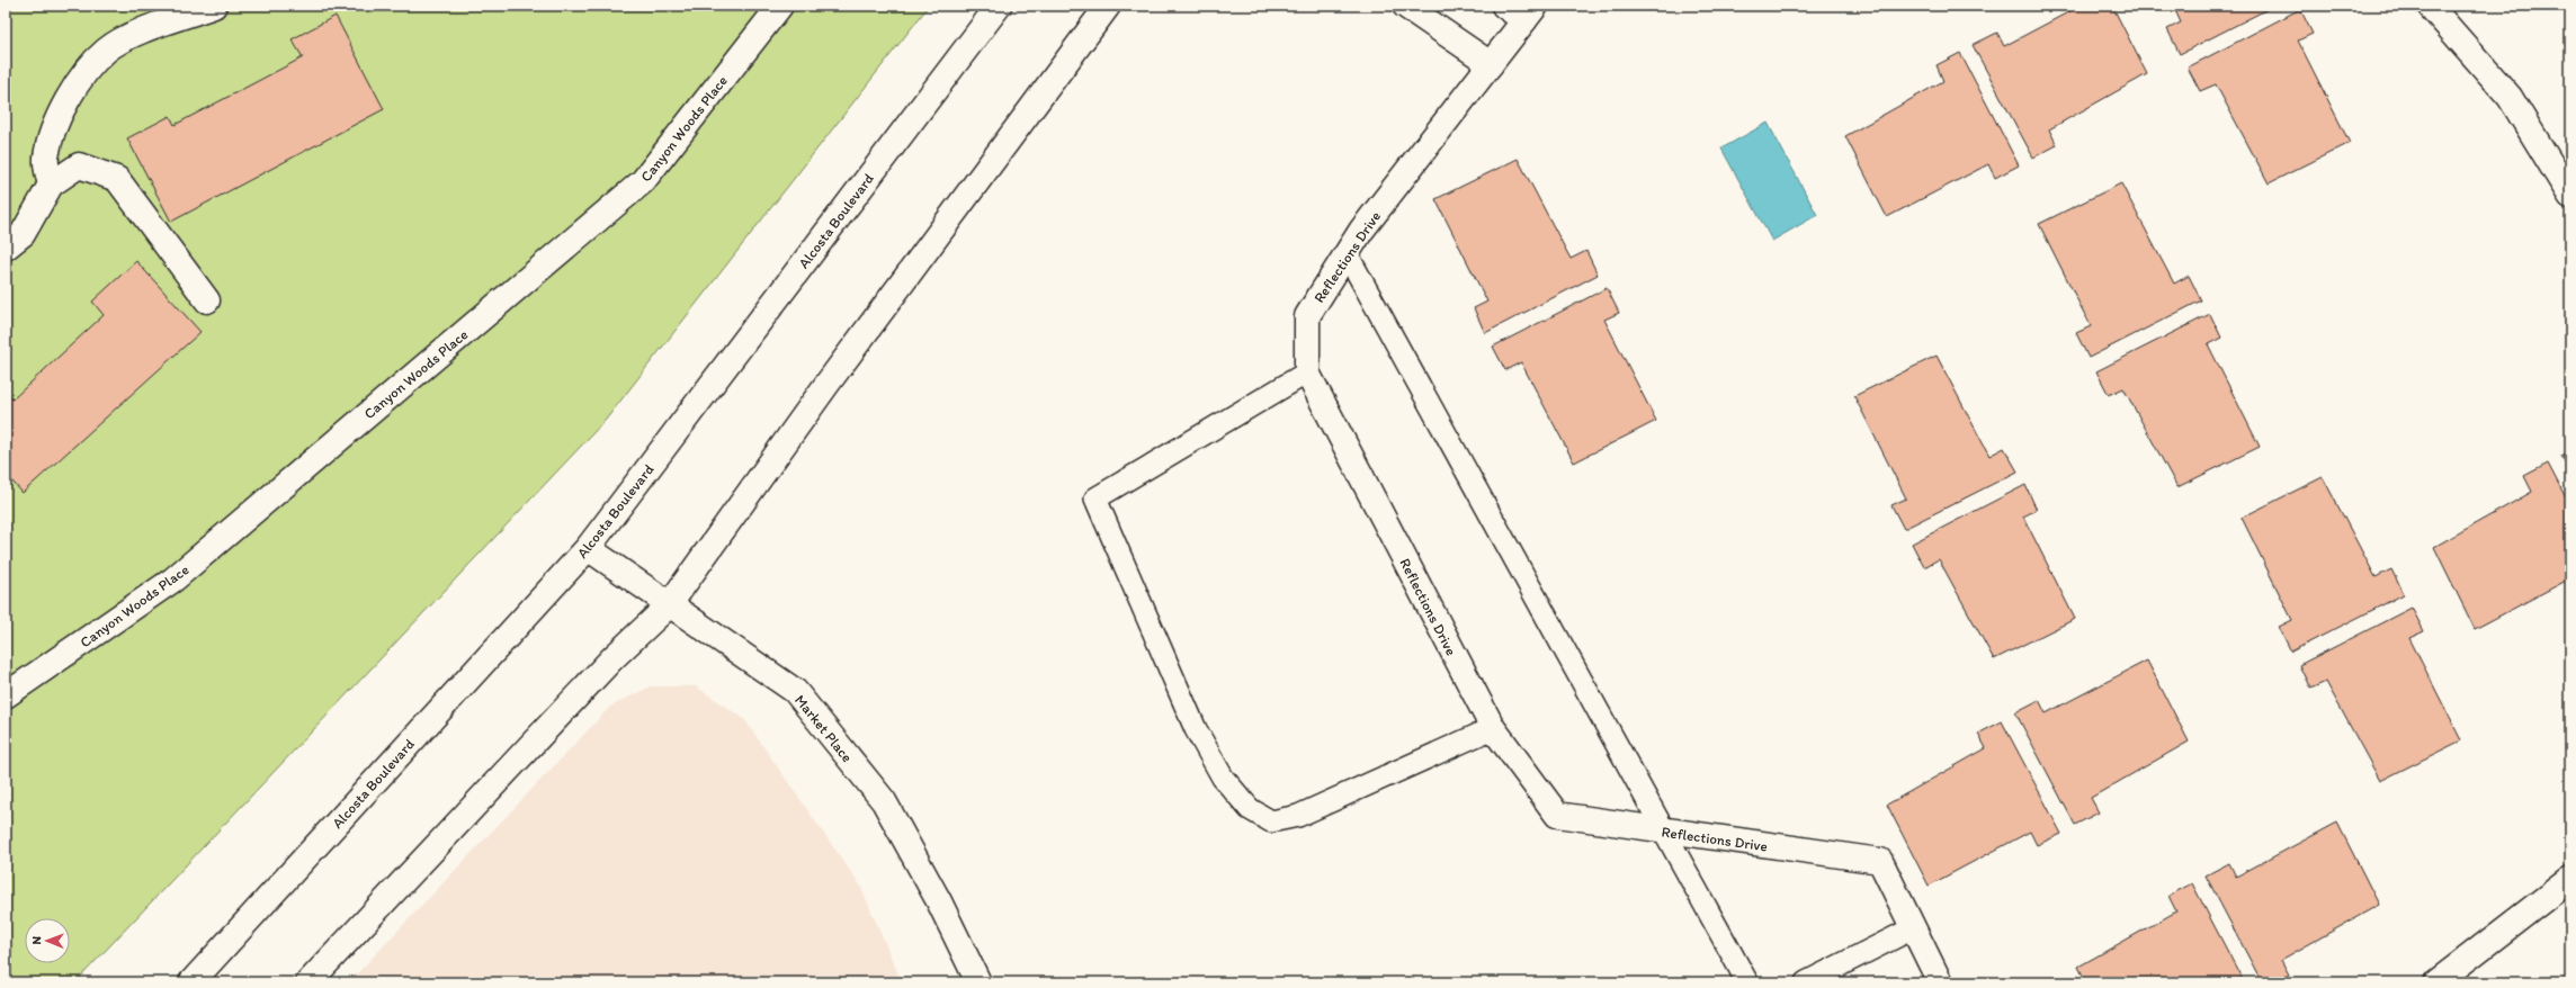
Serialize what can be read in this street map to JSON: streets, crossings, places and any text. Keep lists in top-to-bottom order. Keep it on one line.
{"streets":{"street":["Canyon Woods Place","Alcosta Boulevard","Reflections Drive","Market Place"]},"crossings":[["Alcosta Boulevard","Market Place"]],"north":"left"}
